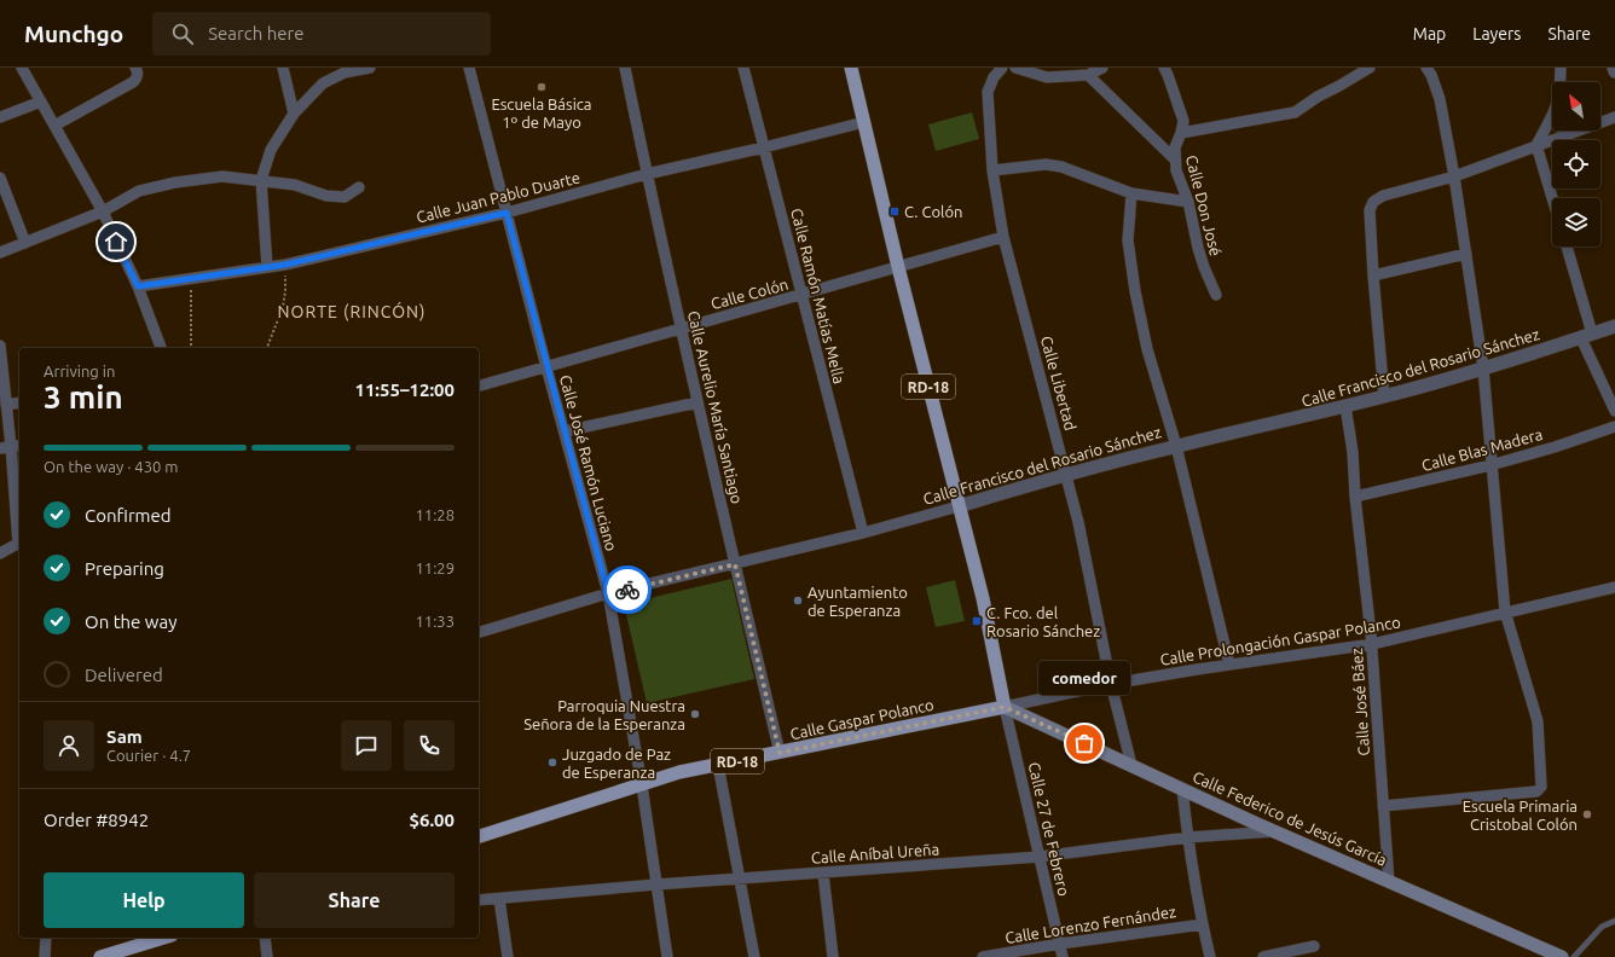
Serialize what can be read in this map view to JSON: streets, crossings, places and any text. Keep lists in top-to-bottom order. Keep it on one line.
{"streets":{"main road":["RD-18","Calle Gaspar Polanco","Calle Federico de Jesús García"],"street":["Calle Juan Pablo Duarte","Calle Don José","Calle Colón","Calle Ramón Matías Mella","Calle Francisco del Rosario Sánchez","Calle Libertad","Calle Aurelio María Santiago","Calle Blas Madera","Calle José Ramón Luciano","Calle Prolongación Gaspar Polanco","Calle José Báez","Calle 27 de Febrero","Calle Aníbal Ureña","Calle Lorenzo Fernández"]},"crossings":[["Calle Juan Pablo Duarte","Calle Ramón Matías Mella"],["Calle Juan Pablo Duarte","RD-18"],["Calle Juan Pablo Duarte","Calle Aurelio María Santiago"],["Calle Juan Pablo Duarte","Calle José Ramón Luciano"],["Calle Colón","Calle Ramón Matías Mella"],["Calle Colón","Calle Libertad"],["Calle Colón","RD-18"],["Calle Colón","Calle Aurelio María Santiago"],["Calle Colón","Calle José Ramón Luciano"],["Calle Ramón Matías Mella","Calle Francisco del Rosario Sánchez"],["Calle Francisco del Rosario Sánchez","Calle Libertad"],["Calle Francisco del Rosario Sánchez","RD-18"],["Calle Francisco del Rosario Sánchez","Calle Aurelio María Santiago"],["Calle Francisco del Rosario Sánchez","Calle José Ramón Luciano"],["Calle Francisco del Rosario Sánchez","Calle José Báez"],["Calle Libertad","Calle Prolongación Gaspar Polanco"],["Calle Libertad","Calle Federico de Jesús García"],["RD-18","Calle Prolongación Gaspar Polanco"],["RD-18","Calle Gaspar Polanco"],["RD-18","Calle Federico de Jesús García"],["RD-18","Calle 27 de Febrero"],["Calle Aurelio María Santiago","Calle Gaspar Polanco"],["Calle Blas Madera","Calle José Báez"],["Calle José Ramón Luciano","Calle Gaspar Polanco"],["Calle José Ramón Luciano","Calle Aníbal Ureña"],["Calle Prolongación Gaspar Polanco","Calle José Báez"],["Calle Prolongación Gaspar Polanco","Calle Gaspar Polanco"],["Calle Prolongación Gaspar Polanco","Calle Federico de Jesús García"],["Calle Prolongación Gaspar Polanco","Calle 27 de Febrero"],["Calle José Báez","Calle Federico de Jesús García"],["Calle Gaspar Polanco","Calle Federico de Jesús García"],["Calle Gaspar Polanco","Calle 27 de Febrero"],["Calle Federico de Jesús García","Calle 27 de Febrero"],["Calle Federico de Jesús García","Calle Aníbal Ureña"],["Calle 27 de Febrero","Calle Aníbal Ureña"],["Calle 27 de Febrero","Calle Lorenzo Fernández"]],"districts":["NORTE (RINCÓN)"],"places":{"other":["Escuela Básica 1º de Mayo","Ayuntamiento de Esperanza","Parroquia Nuestra Señora de la Esperanza","comedor","Juzgado de Paz de Esperanza","Escuela Primaria Cristobal Colón"],"transit":["C. Colón","C. Fco. del Rosario Sánchez"]},"north":"top left","page":{"header":"Munchgo","search":"Search here","nav":["Map","Layers","Share"],"heading":["3 min","Arriving in","11:55–12:00"],"panel":["Sam","Courier · 4.7","Order #8942","$6.00"],"bar":"On the way · 430 m","list":[["Confirmed","11:28"],["Preparing","11:29"],["On the way","11:33"],"Delivered"],"bubble":"comedor","buttons":["Help","Share"]}}
